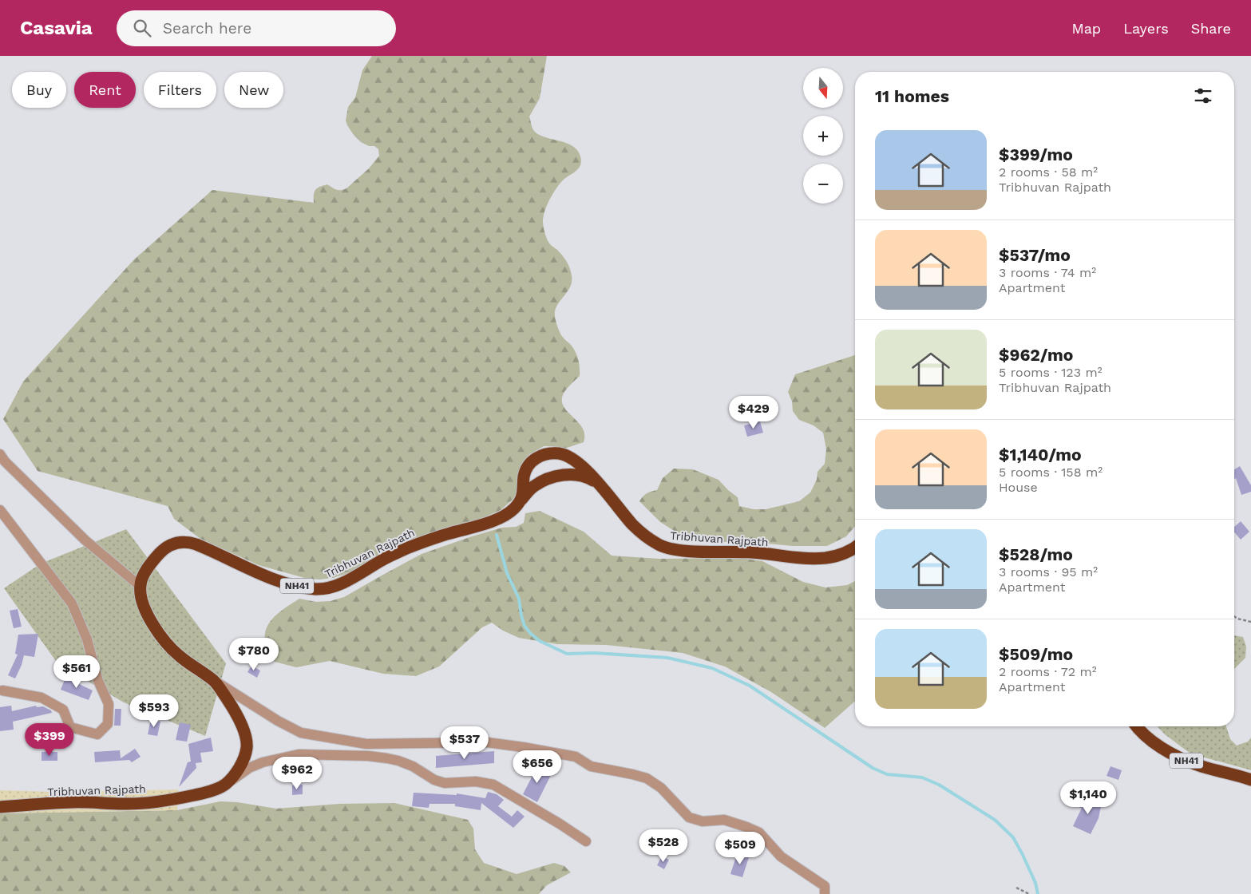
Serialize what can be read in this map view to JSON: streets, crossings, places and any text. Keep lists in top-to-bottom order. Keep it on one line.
{"streets":{"highway":["Tribhuvan Rajpath","NH41"]},"north":"bottom","page":{"header":"Casavia","search":"Search here","nav":["Map","Layers","Share"],"map_buttons":["+","−"],"chip":["Buy","Rent","Filters","New"],"heading":"11 homes","list":[{"name":"$399/mo","note":"2 rooms · 58 m² · Tribhuvan Rajpath"},{"name":"$537/mo","note":"3 rooms · 74 m² · Apartment"},{"name":"$962/mo","note":"5 rooms · 123 m² · Tribhuvan Rajpath"},{"name":"$1,140/mo","note":"5 rooms · 158 m² · House"},{"name":"$528/mo","note":"3 rooms · 95 m² · Apartment"},{"name":"$509/mo","note":"2 rooms · 72 m² · Apartment"}],"price":["$429","$780","$561","$593","$399","$537","$656","$962","$1,140","$528","$509"]}}
